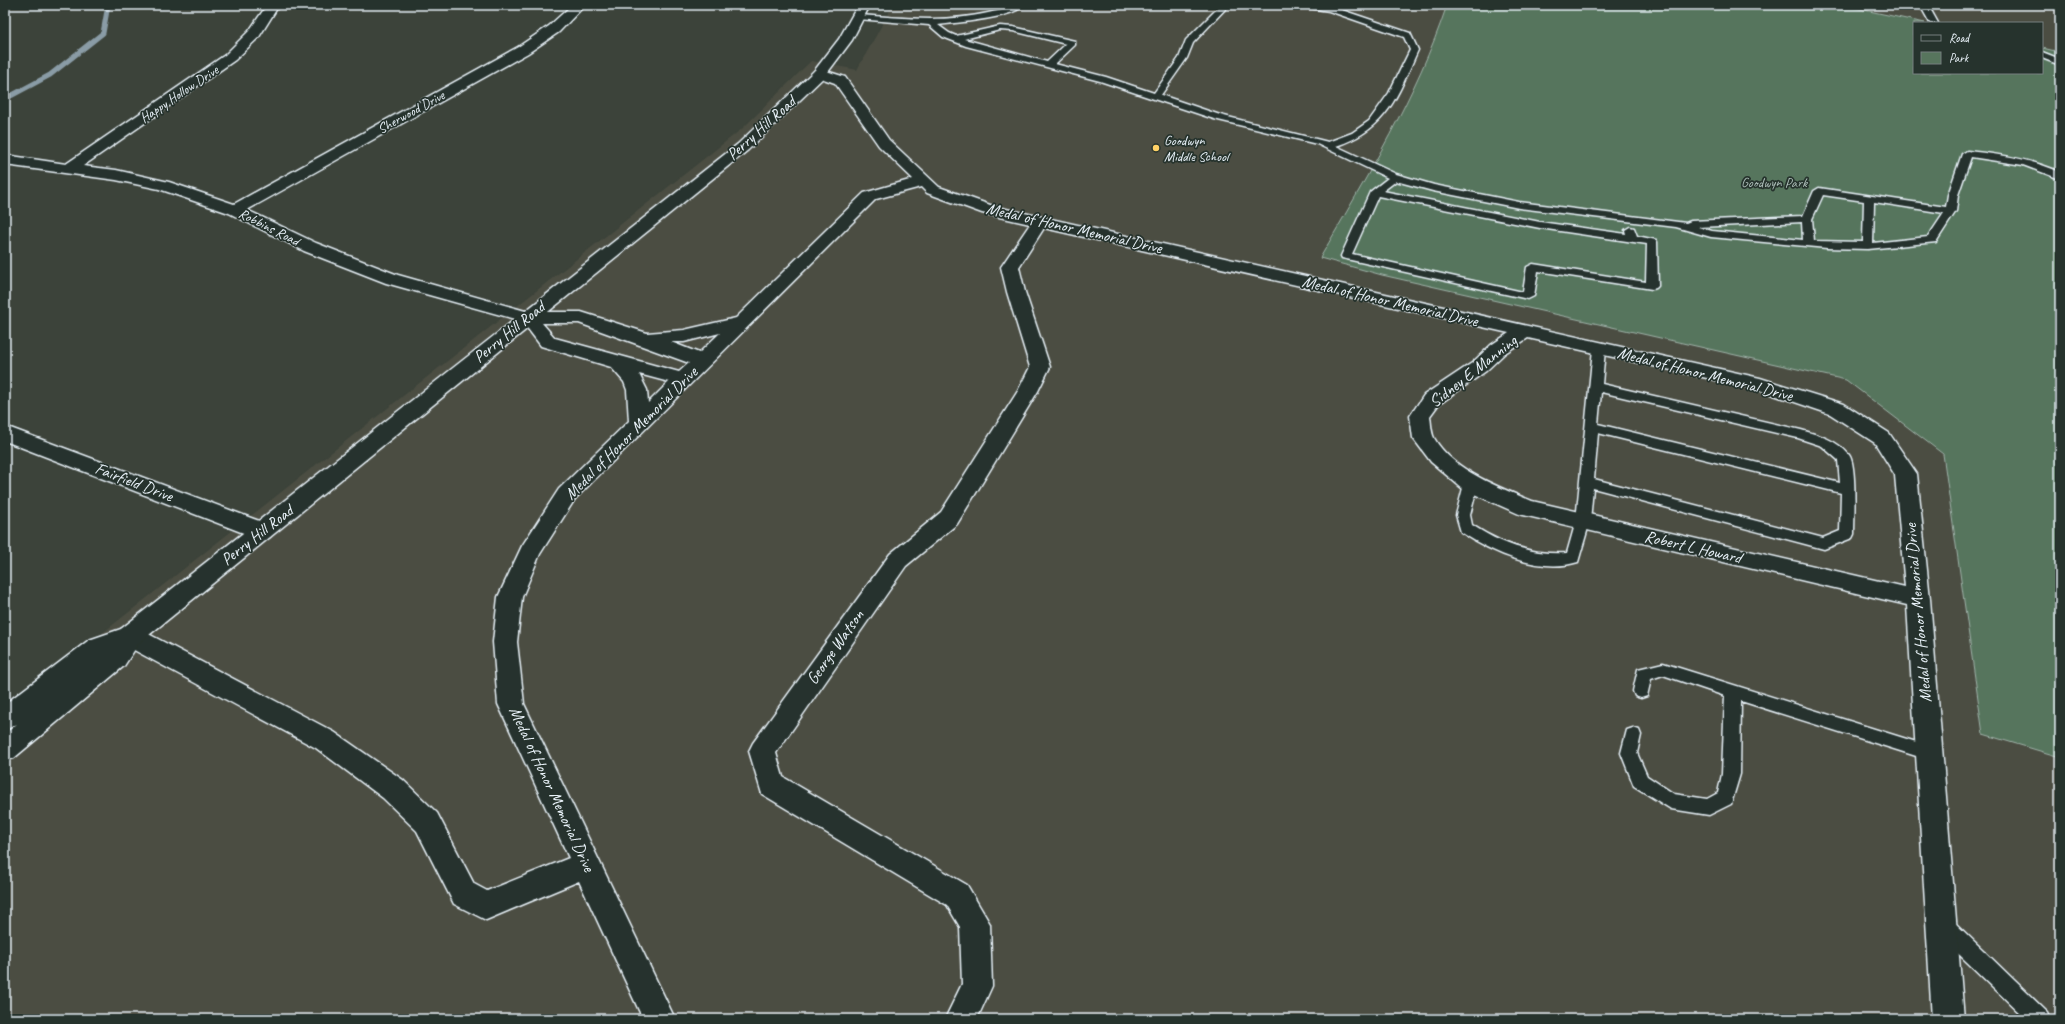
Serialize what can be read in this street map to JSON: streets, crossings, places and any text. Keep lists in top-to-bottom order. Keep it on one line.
{"streets":{"street":["Happy Hollow Drive","Sherwood Drive","Perry Hill Road","Robbins Road","Medal of Honor Memorial Drive","Sidney E Manning","Fairfield Drive","Robert L Howard","George Watson"]},"crossings":[["Happy Hollow Drive","Robbins Road"],["Sherwood Drive","Robbins Road"],["Perry Hill Road","Robbins Road"],["Perry Hill Road","Medal of Honor Memorial Drive"],["Perry Hill Road","Fairfield Drive"],["Robbins Road","Medal of Honor Memorial Drive"],["Medal of Honor Memorial Drive","Sidney E Manning"],["Medal of Honor Memorial Drive","Robert L Howard"],["Medal of Honor Memorial Drive","George Watson"],["Sidney E Manning","Robert L Howard"]],"parks":["Goodwyn Park"],"places":["Goodwyn Middle School"],"legend":["Road","Park"]}
